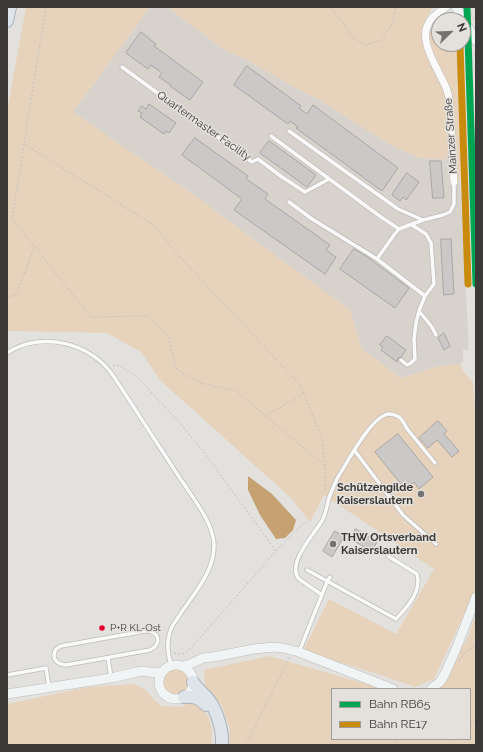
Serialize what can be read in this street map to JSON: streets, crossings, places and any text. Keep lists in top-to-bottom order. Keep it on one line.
{"streets":{"street":["Mainzer Straße"],"lane":["Quartermaster Facility"]},"places":["Schützengilde Kaiserslautern","THW Ortsverband Kaiserslautern","P+R KL-Ost"],"lines":["rail line RB65","rail line RE17"],"legend":["Bahn RB65","Bahn RE17"],"north":"top right"}
